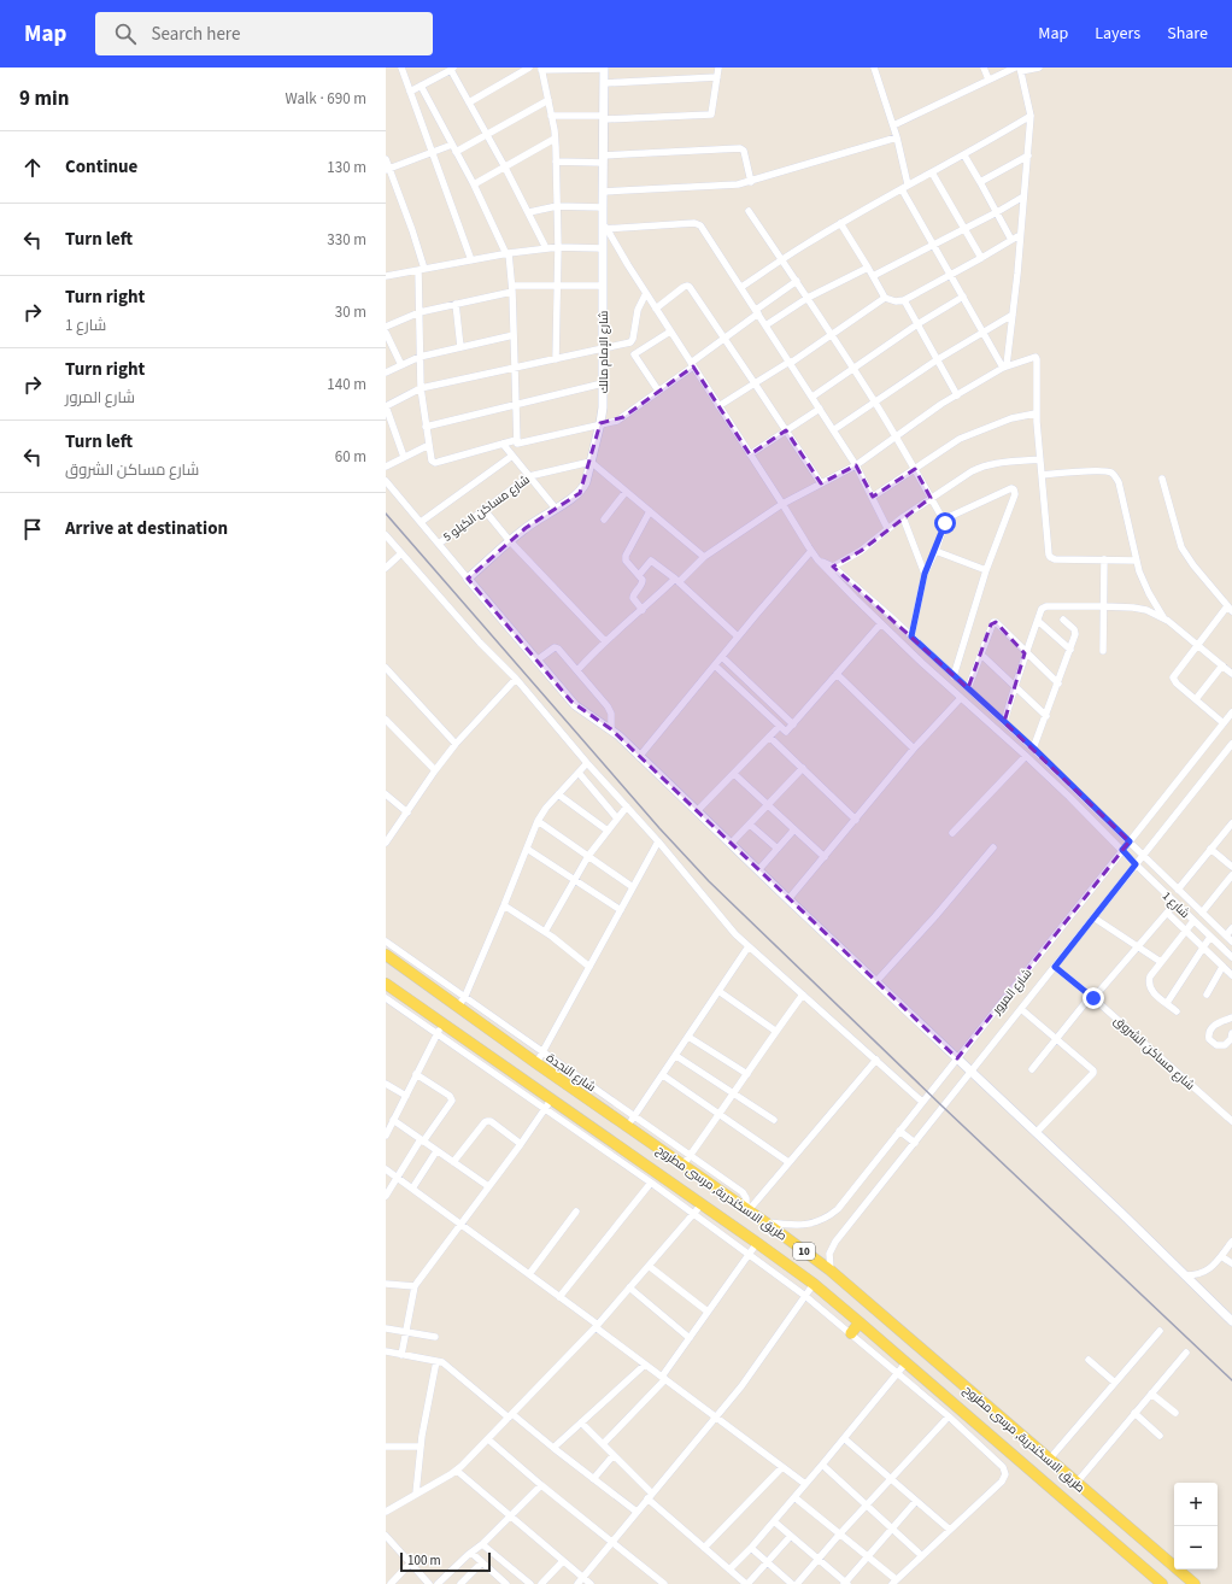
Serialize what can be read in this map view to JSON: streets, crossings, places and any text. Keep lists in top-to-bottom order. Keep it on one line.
{"streets":{"main road":["طريق الاسكندرية, مرسى مطروح","10"],"street":["شارع الإمام مالك","شارع مساكن الكيلو 5","شارع 1","شارع المرور","شارع مساكن الشروق","شارع النجدة"]},"crossings":[["شارع الإمام مالك","شارع مساكن الكيلو 5"],["شارع الإمام مالك","شارع 1"],["شارع 1","شارع المرور"],["شارع المرور","شارع مساكن الشروق"],["شارع المرور","طريق الاسكندرية, مرسى مطروح"],["شارع النجدة","طريق الاسكندرية, مرسى مطروح"]],"scale_bar":"100 m","page":{"header":"Map","search":"Search here","nav":["Map","Layers","Share"],"heading":["9 min","Walk · 690 m"],"list":[["Continue","130 m"],["Turn left","330 m"],["Turn right","شارع 1","30 m"],["Turn right","شارع المرور","140 m"],["Turn left","شارع مساكن الشروق","60 m"],"Arrive at destination"],"map_buttons":["+","−"],"scale":"100 m"}}
